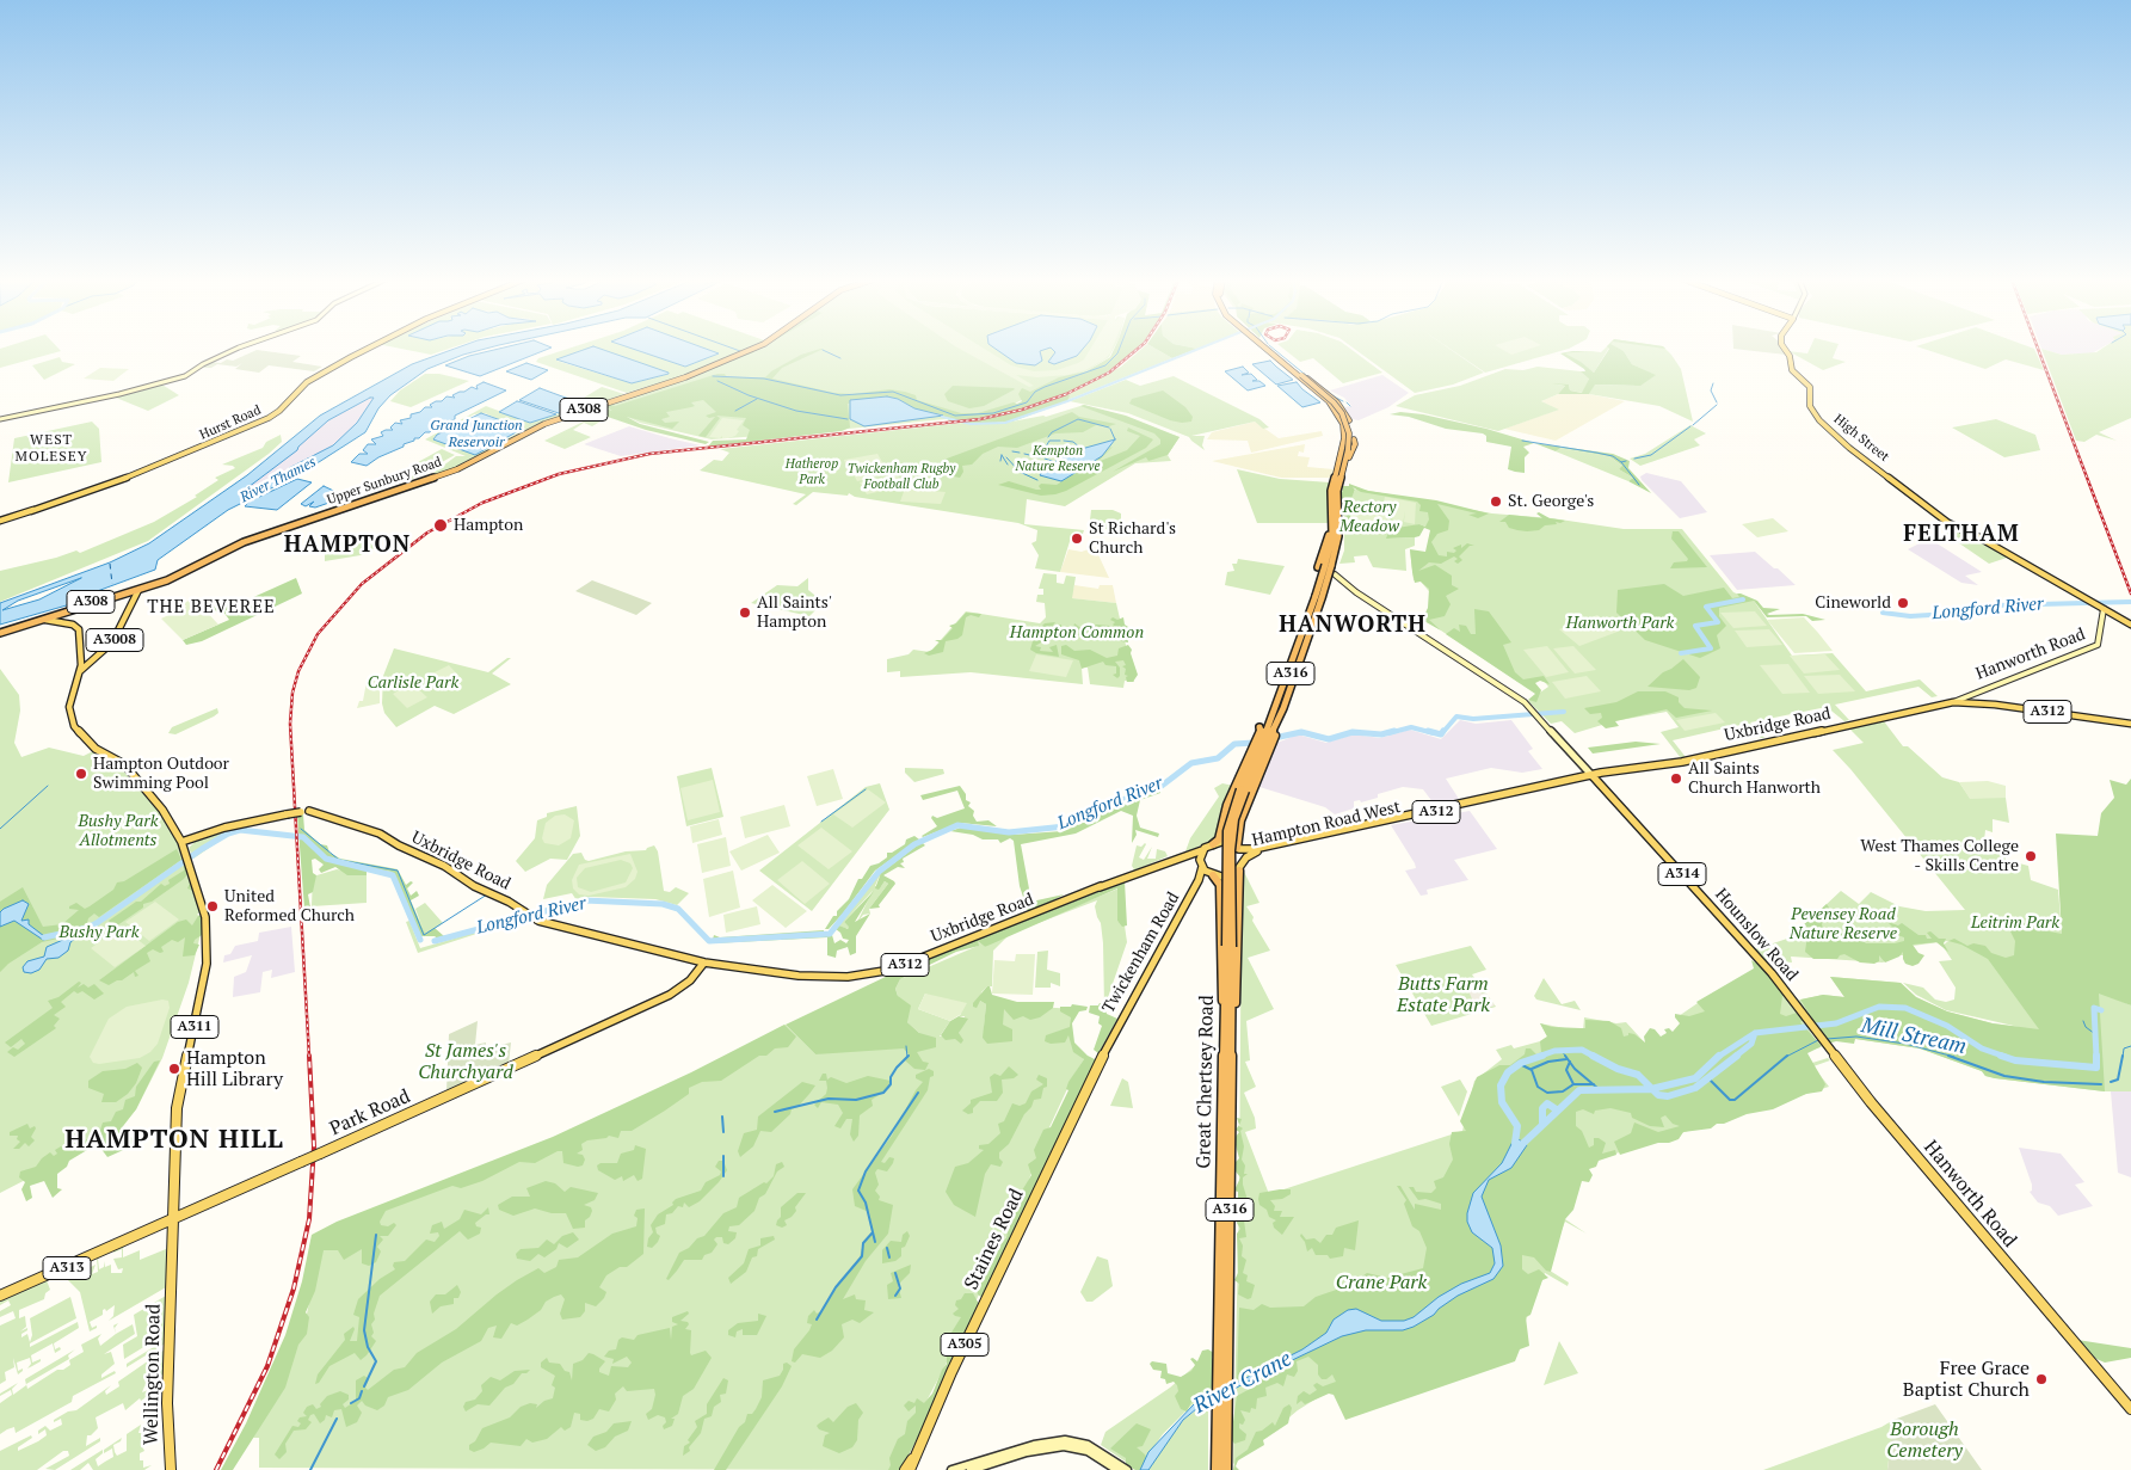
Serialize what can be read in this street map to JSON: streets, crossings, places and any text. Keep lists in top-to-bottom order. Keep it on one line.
{"streets":{"highway":["A308","Upper Sunbury Road","A316","Great Chertsey Road"],"main road":["Hurst Road","High Street","A3008","Hanworth Road","A312","Uxbridge Road","Hampton Road West","A314","Hounslow Road","Twickenham Road","A311","Park Road","Staines Road","A313","A305","Wellington Road"]},"crossings":[["A308","Upper Sunbury Road"],["A308","A3008"],["A308","A311"],["High Street","Hanworth Road"],["Upper Sunbury Road","A3008"],["A3008","A311"],["Hanworth Road","A312"],["Hanworth Road","Uxbridge Road"],["Hanworth Road","Hounslow Road"],["A316","Great Chertsey Road"],["A312","Uxbridge Road"],["A312","Twickenham Road"],["Uxbridge Road","Hampton Road West"],["Uxbridge Road","Hounslow Road"],["Uxbridge Road","A311"],["Uxbridge Road","Park Road"],["Hampton Road West","Hounslow Road"],["Twickenham Road","Staines Road"],["A311","Park Road"],["A311","A313"],["A311","Wellington Road"],["Park Road","A313"],["Park Road","Wellington Road"],["A313","Wellington Road"]],"districts":["WEST MOLESEY","FELTHAM","HAMPTON","THE BEVEREE","HANWORTH","HAMPTON HILL"],"water":["Grand Junction Reservoir","River Thames","Longford River","Mill Stream","River Crane"],"parks":["Kempton Nature Reserve","Hatherop Park","Twickenham Rugby Football Club","Rectory Meadow","Hanworth Park","Hampton Common","Carlisle Park","Bushy Park Allotments","Pevensey Road Nature Reserve","Leitrim Park","Bushy Park","Butts Farm Estate Park","St James's Churchyard","Crane Park","Borough Cemetery"],"places":["St. George's","Hampton","St Richard's Church","Cineworld","All Saints' Hampton","Hampton Outdoor Swimming Pool","All Saints Church Hanworth","West Thames College - Skills Centre","United Reformed Church","Hampton Hill Library","Free Grace Baptist Church"]}
